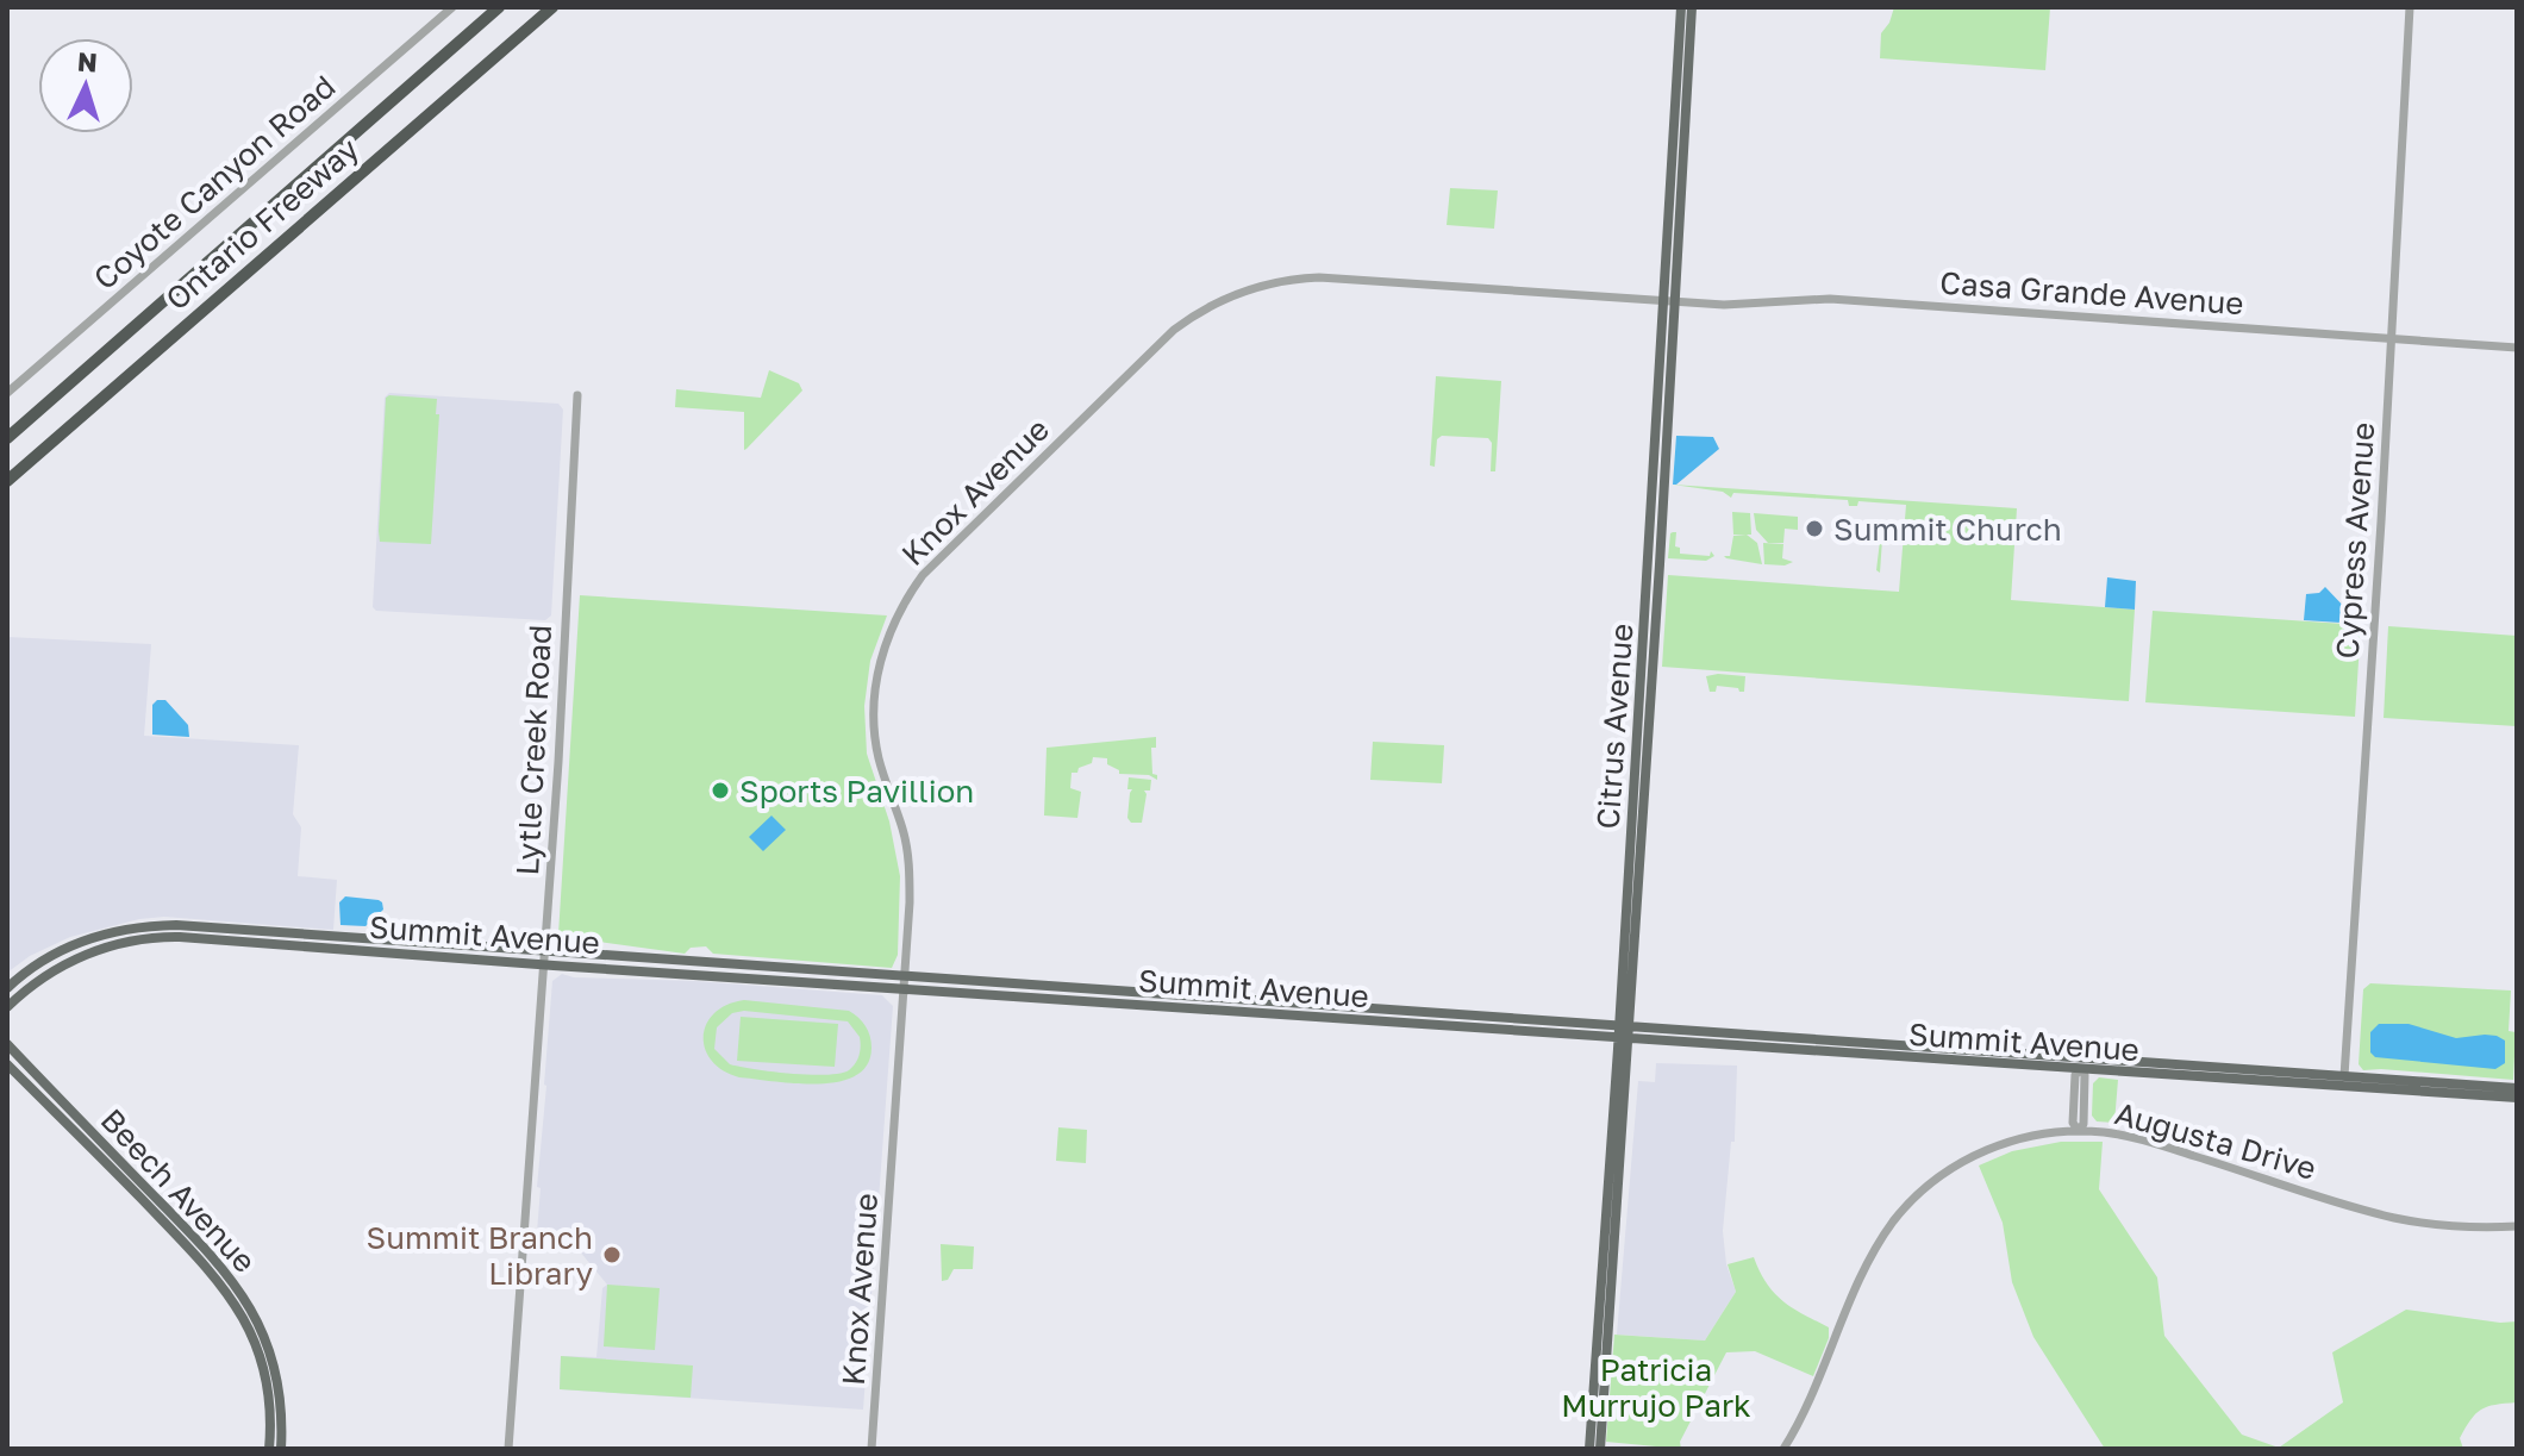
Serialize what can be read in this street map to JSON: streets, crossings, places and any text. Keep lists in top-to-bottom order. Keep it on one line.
{"streets":{"highway":["Ontario Freeway"],"main road":["Citrus Avenue","Summit Avenue","Beech Avenue"],"street":["Coyote Canyon Road","Casa Grande Avenue","Knox Avenue","Cypress Avenue","Lytle Creek Road","Augusta Drive"]},"crossings":[["Casa Grande Avenue","Knox Avenue"],["Casa Grande Avenue","Cypress Avenue"],["Casa Grande Avenue","Citrus Avenue"],["Knox Avenue","Citrus Avenue"],["Knox Avenue","Summit Avenue"],["Cypress Avenue","Summit Avenue"],["Citrus Avenue","Summit Avenue"],["Lytle Creek Road","Summit Avenue"]],"parks":["Patricia Murrujo Park"],"places":["Summit Church","Sports Pavillion","Summit Branch Library"],"north":"top"}
